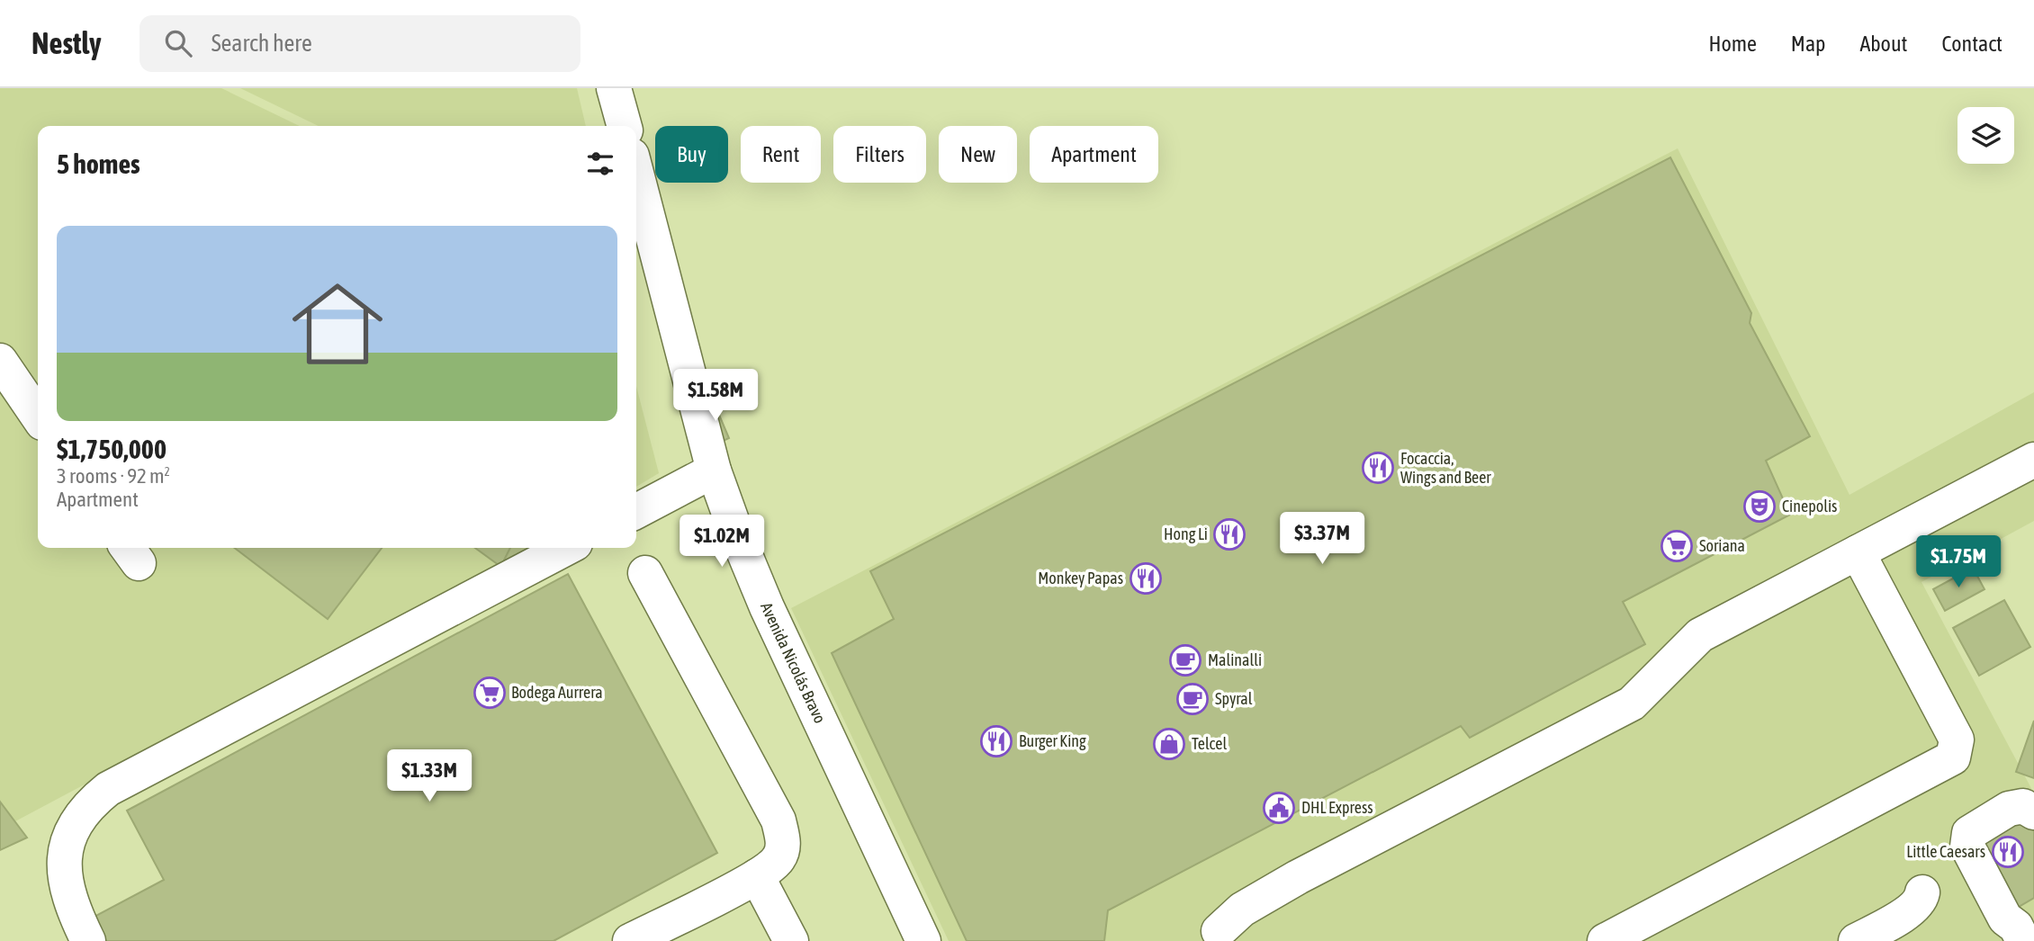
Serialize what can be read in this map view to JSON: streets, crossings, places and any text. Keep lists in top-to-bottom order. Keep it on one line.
{"streets":{"street":["Avenida Nicolás Bravo"]},"places":{"restaurant":["Focaccia, Wings and Beer","Hong Li","Monkey Papas","Burger King","Little Caesars"],"theatre":["Cinepolis"],"supermarket":["Soriana","Bodega Aurrera"],"cafe":["Malinalli","Spyral"],"shop":["Telcel"],"public building":["DHL Express"]},"page":{"header":"Nestly","search":"Search here","nav":["Home","Map","About","Contact"],"chip":["Buy","Rent","Filters","New","Apartment"],"heading":"5 homes","list":[{"name":"$1,750,000","note":"3 rooms · 92 m² · Apartment"}],"price":["$1.58M","$3.37M","$1.02M","$1.75M","$1.33M"]}}
